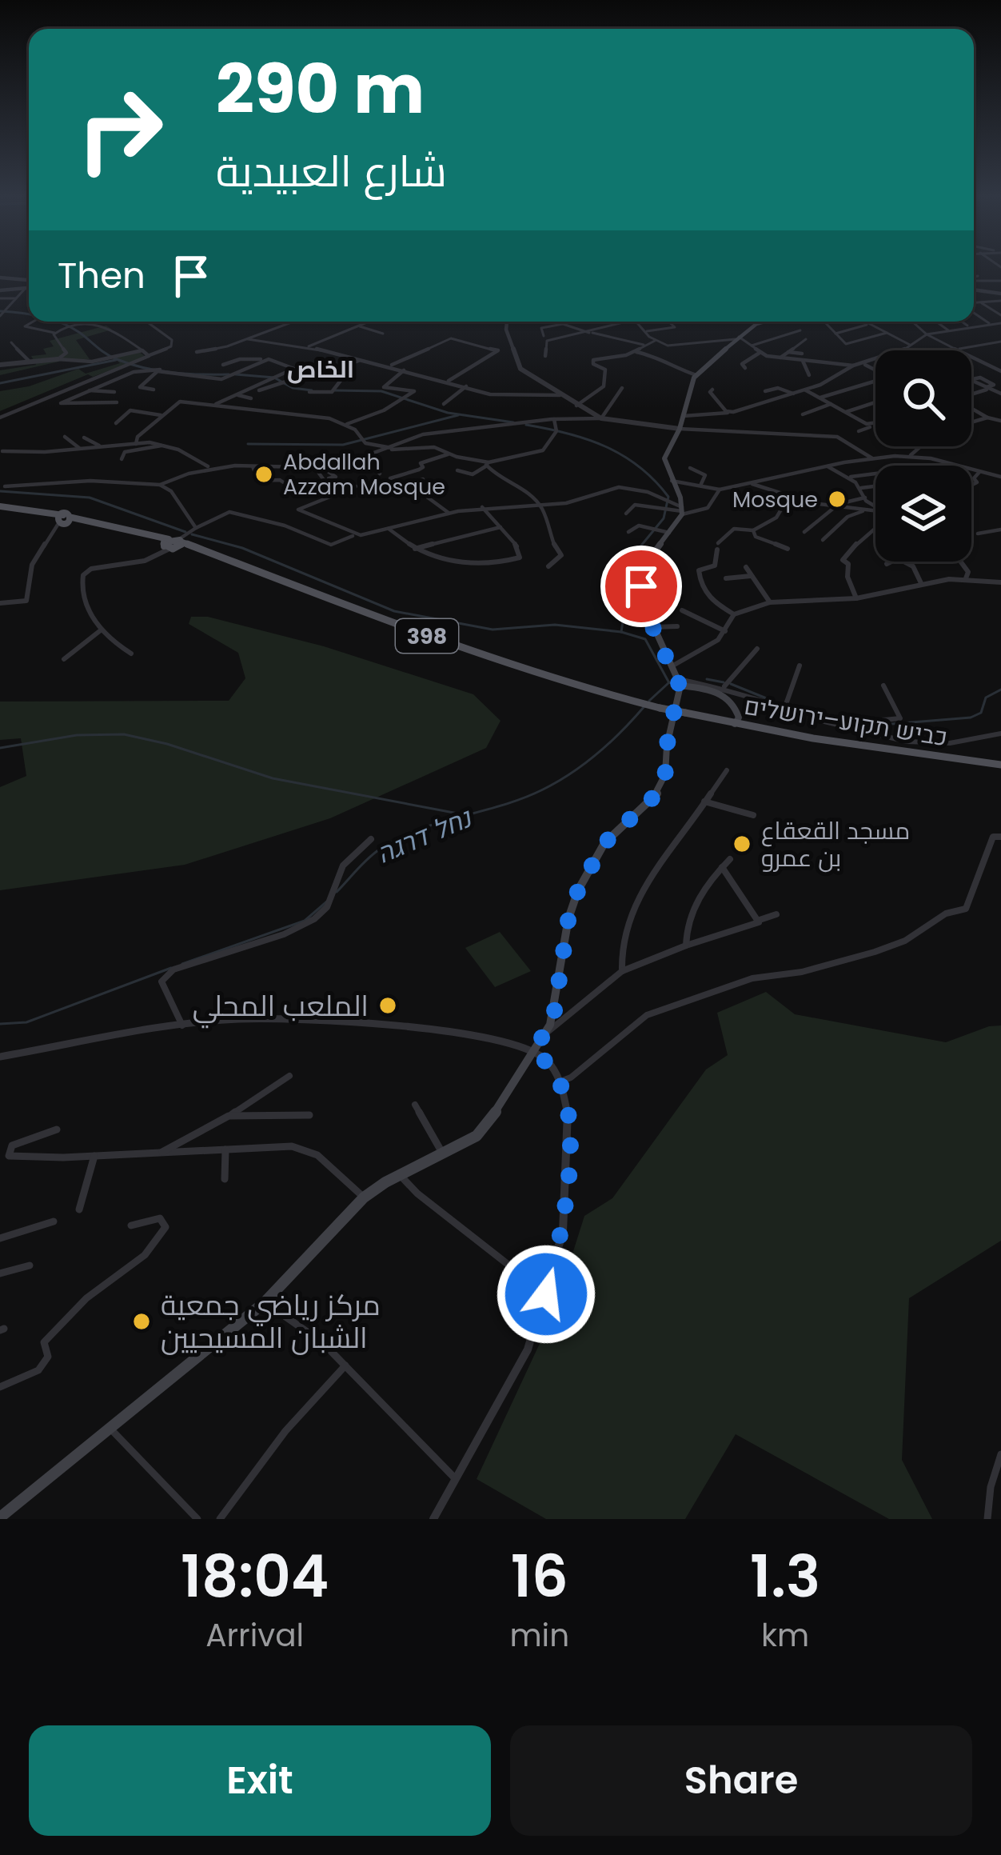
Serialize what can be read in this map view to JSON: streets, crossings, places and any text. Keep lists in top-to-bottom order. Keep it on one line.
{"streets":{"main road":["398","כביש תקוע–ירושלים"]},"crossings":[["398","כביש תקוע–ירושלים"]],"districts":["الخاص"],"water":["נחל דרגה"],"places":["Abdallah Azzam Mosque","Mosque","مسجد القعقاع بن عمرو","الملعب المحلي","مركز رياضي جمعية الشبان المسيحيين"],"page":{"turn":["290 m","شارع العبيدية"],"then":"Then","eta":["18:04","Arrival","16","min","1.3","km"],"buttons":["Exit","Share"]}}
